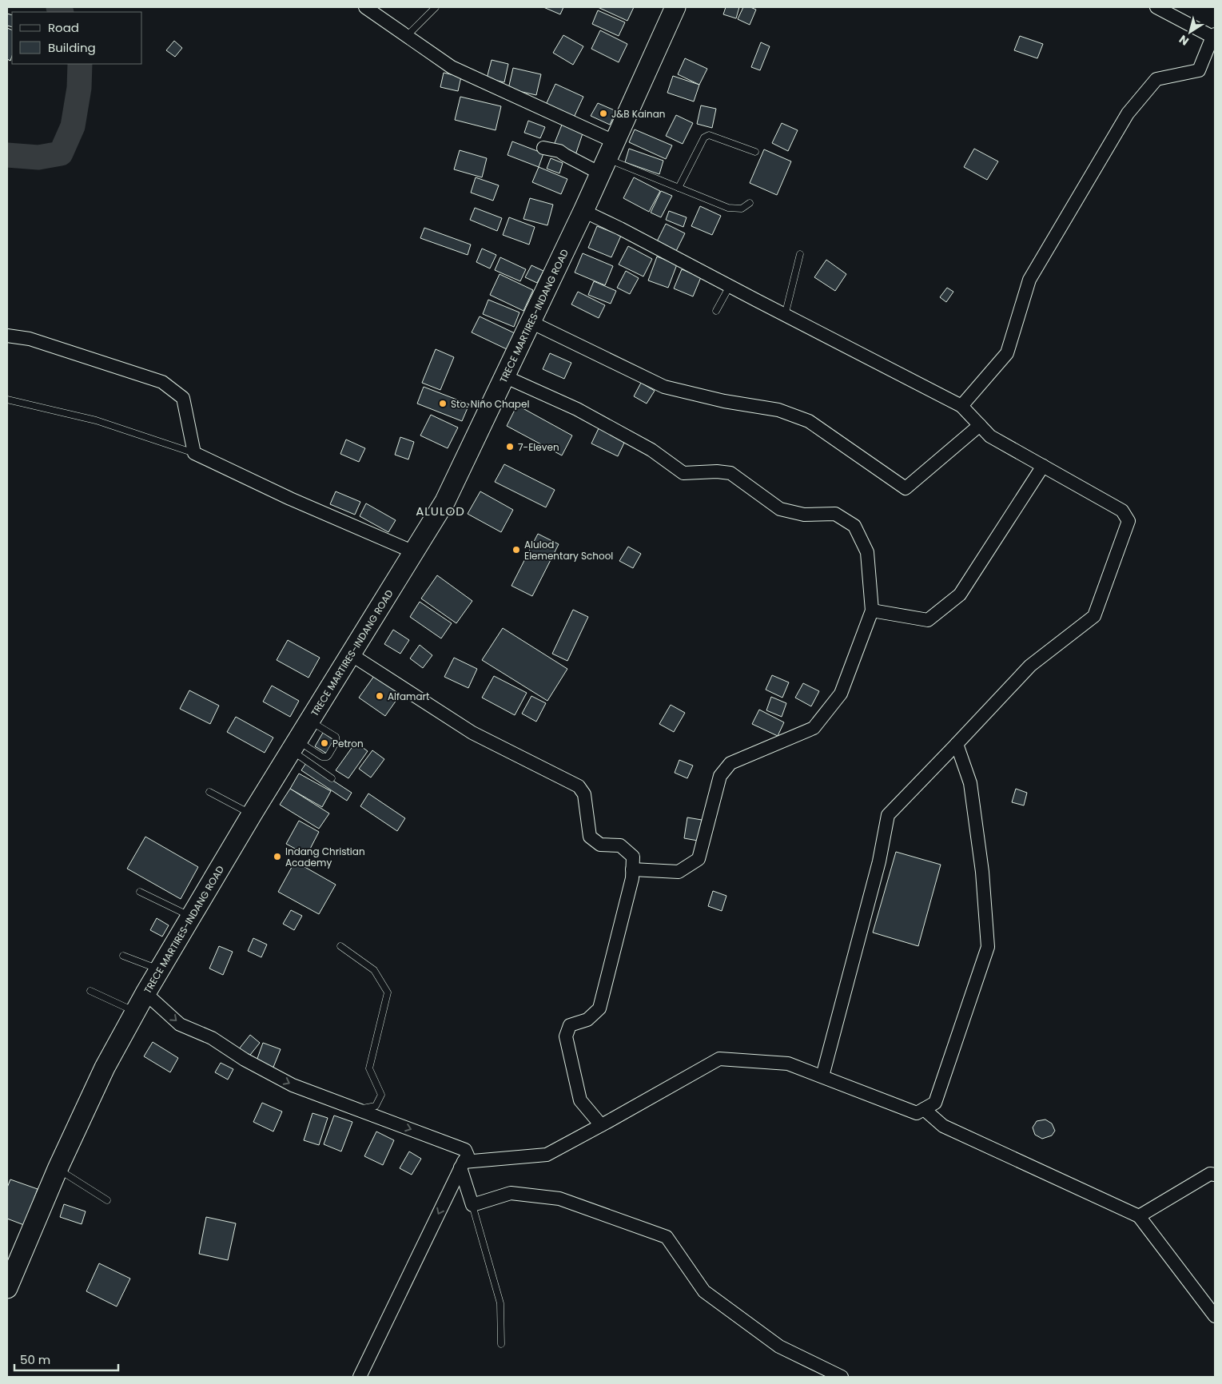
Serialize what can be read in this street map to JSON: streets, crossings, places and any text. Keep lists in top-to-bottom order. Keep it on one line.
{"streets":{"main road":["TRECE MARTIRES-INDANG ROAD"]},"districts":["ALULOD"],"places":["J&B Kainan","Sto. Niño Chapel","7-Eleven","Alulod Elementary School","Alfamart","Petron","Indang Christian Academy"],"legend":["Road","Building"],"scale_bar":"50 m","north":"bottom left"}
